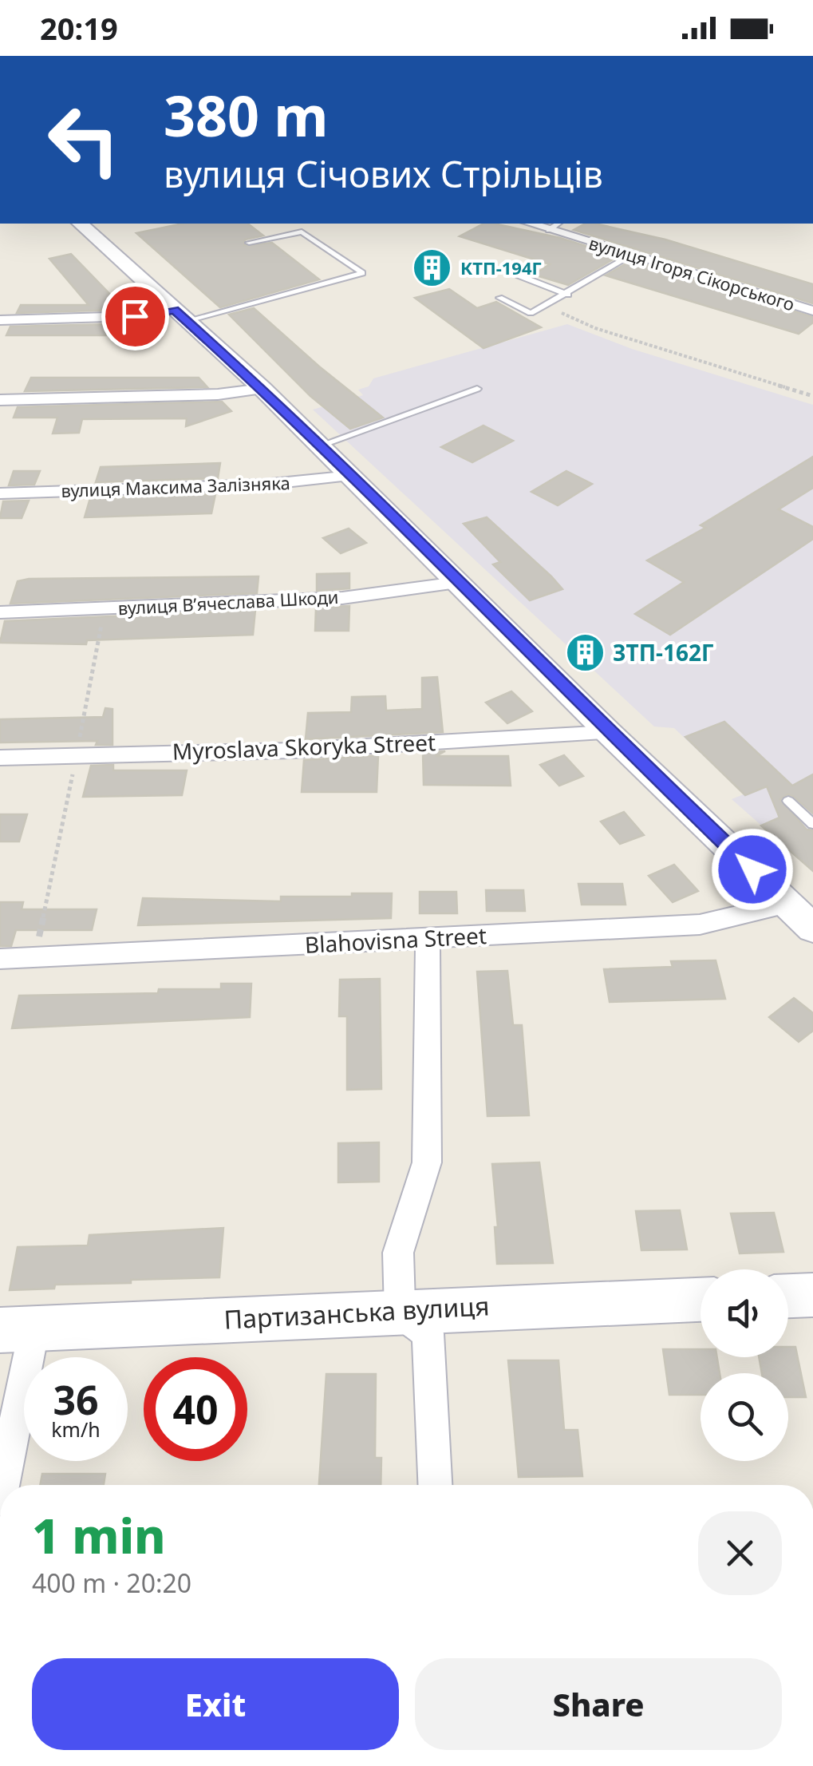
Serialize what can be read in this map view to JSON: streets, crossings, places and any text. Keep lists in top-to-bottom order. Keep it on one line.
{"streets":{"street":["вулиця Ігоря Сікорського","вулиця Максима Залізняка","вулиця Вʼячеслава Шкоди","Myroslava Skoryka Street","Blahovisna Street","Партизанська вулиця"]},"places":{"building":["КТП-194Г","ЗТП-162Г"]},"page":{"status":"20:19","turn":["380 m","вулиця Січових Стрільців"],"speed":"36 km/h","limit":"40","heading":["1 min","400 m · 20:20"],"buttons":["Exit","Share"]}}
